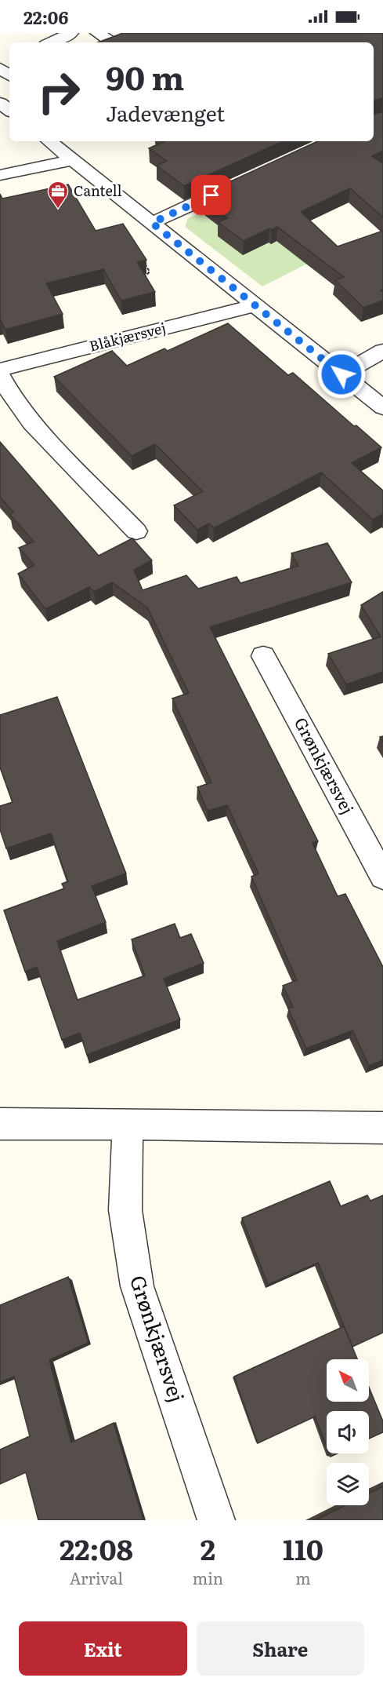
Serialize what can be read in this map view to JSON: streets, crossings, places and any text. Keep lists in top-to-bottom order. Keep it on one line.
{"streets":{"street":["Blåkjærsvej","Grønkjærsvej"]},"places":{"office":["Cantell"]},"north":"top left","page":{"status":"22:06","turn":["90 m","Jadevænget"],"eta":["22:08","Arrival","2","min","110","m"],"buttons":["Exit","Share"]}}
